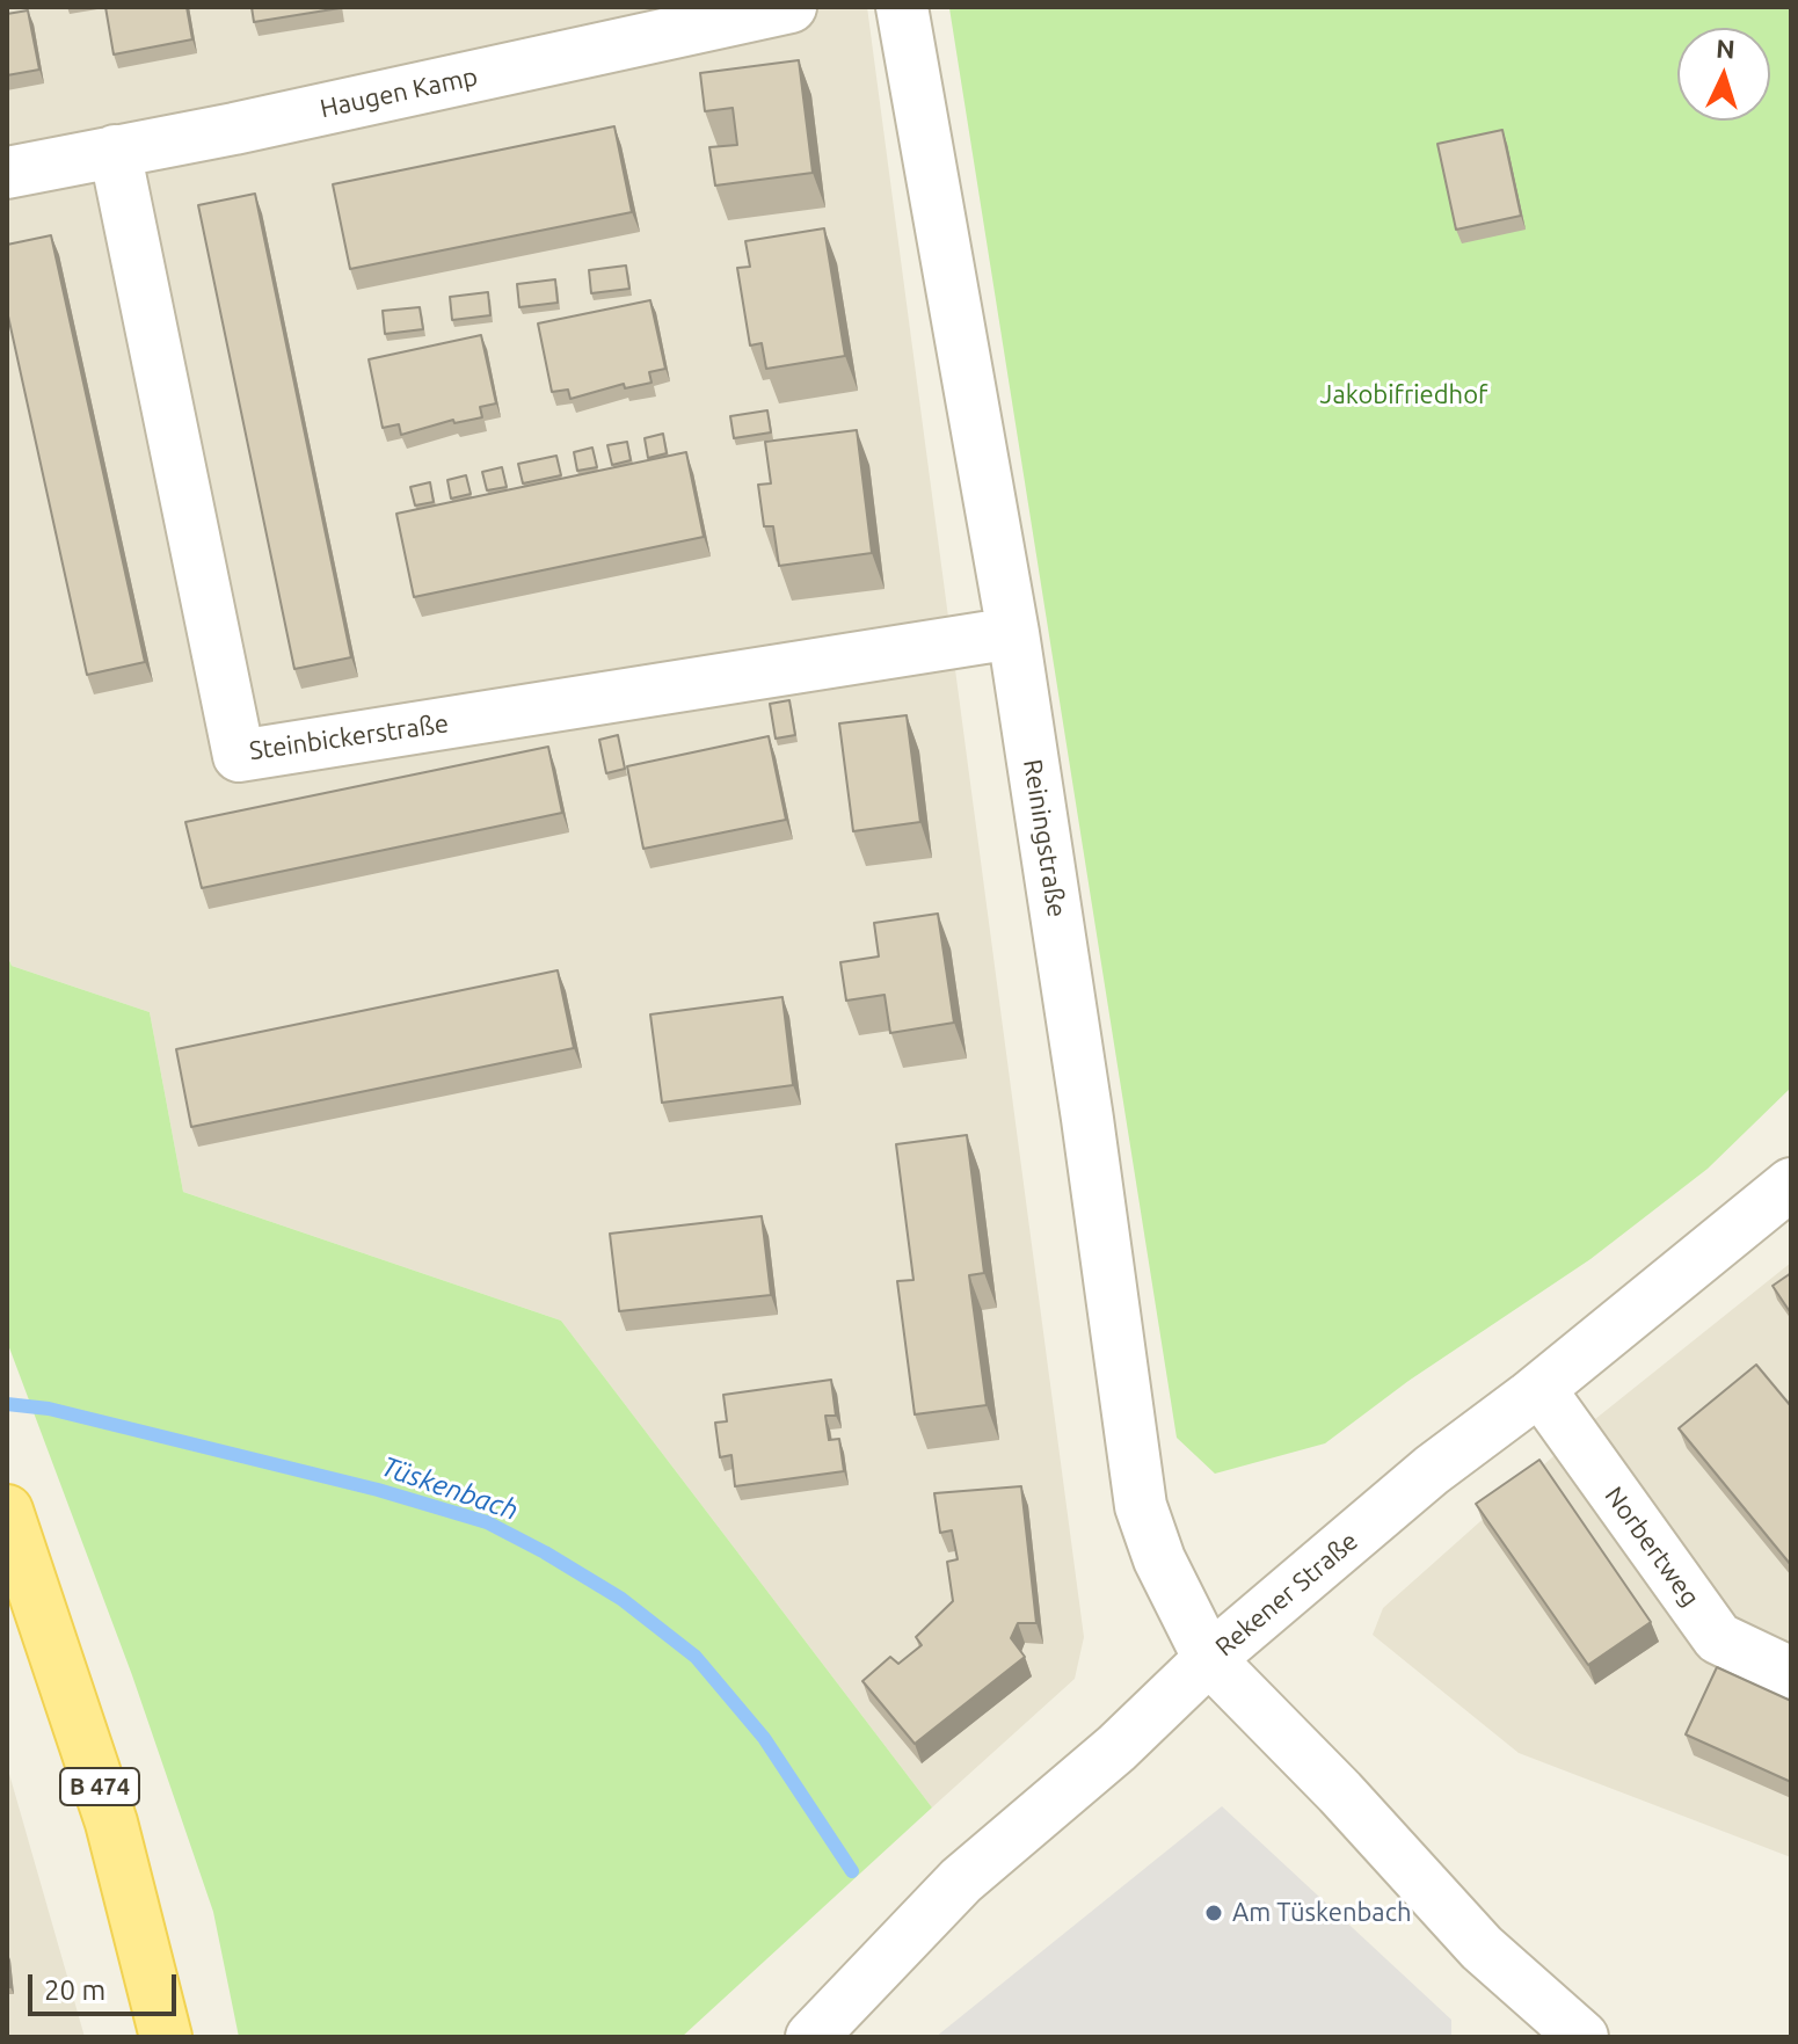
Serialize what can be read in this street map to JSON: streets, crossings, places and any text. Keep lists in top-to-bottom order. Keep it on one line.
{"streets":{"main road":["B 474"],"street":["Haugen Kamp","Steinbickerstraße","Reiningstraße","Norbertweg","Rekener Straße"]},"crossings":[["Haugen Kamp","Steinbickerstraße"],["Steinbickerstraße","Reiningstraße"],["Reiningstraße","Rekener Straße"],["Norbertweg","Rekener Straße"]],"water":["Tüskenbach"],"parks":["Jakobifriedhof"],"places":["Am Tüskenbach"],"scale_bar":"20 m","north":"top"}
